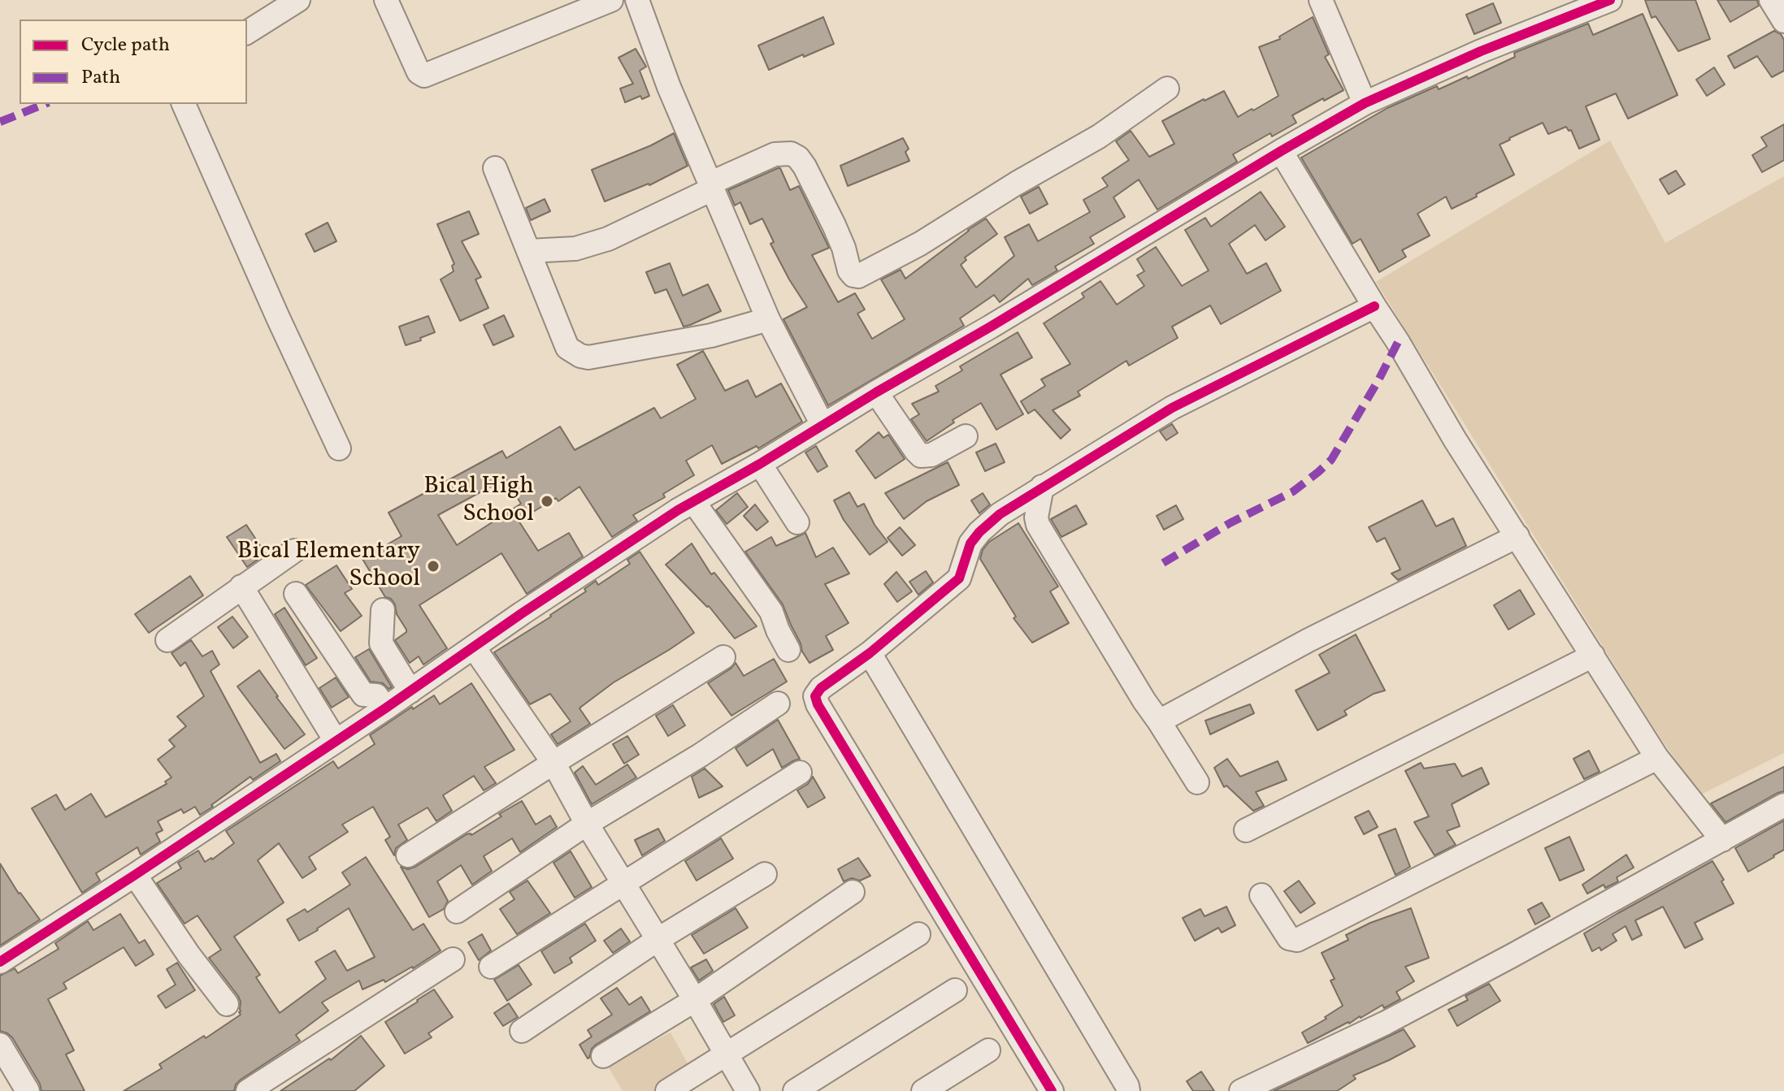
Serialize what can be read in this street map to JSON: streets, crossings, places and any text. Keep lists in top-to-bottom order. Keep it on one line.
{"places":["Bical High School","Bical Elementary School"],"legend":["Cycle path","Path"]}
